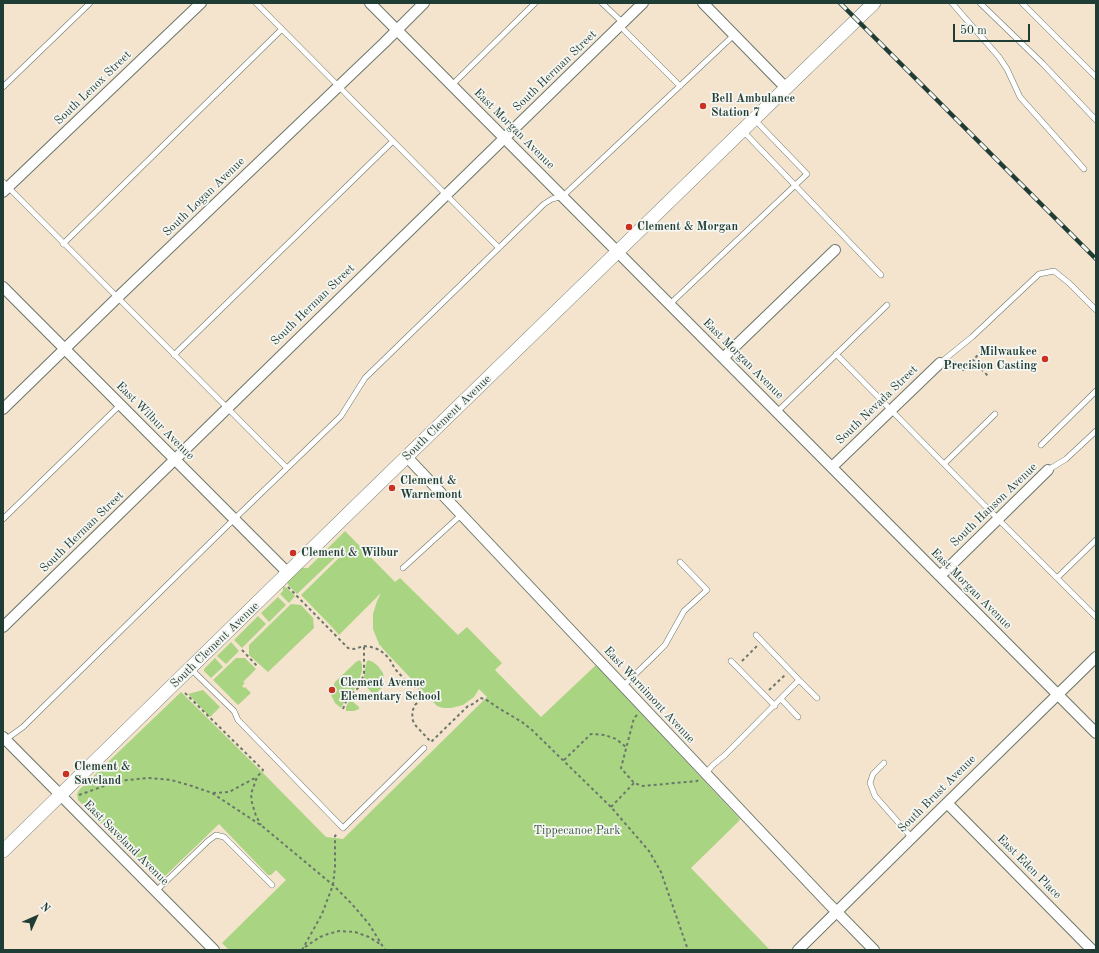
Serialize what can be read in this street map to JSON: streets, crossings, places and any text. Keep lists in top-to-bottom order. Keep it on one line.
{"streets":{"street":["South Herman Street","South Lenox Street","East Morgan Avenue","South Logan Avenue","South Nevada Street","South Clement Avenue","East Wilbur Avenue","South Hanson Avenue","East Warnimont Avenue","South Brust Avenue","East Saveland Avenue","East Eden Place"]},"crossings":[["South Herman Street","East Morgan Avenue"],["South Herman Street","East Wilbur Avenue"],["East Morgan Avenue","South Logan Avenue"],["East Morgan Avenue","South Nevada Street"],["East Morgan Avenue","South Clement Avenue"],["East Morgan Avenue","South Hanson Avenue"],["East Morgan Avenue","South Brust Avenue"],["South Logan Avenue","East Wilbur Avenue"],["South Clement Avenue","East Wilbur Avenue"],["South Clement Avenue","East Warnimont Avenue"],["South Clement Avenue","East Saveland Avenue"],["East Warnimont Avenue","South Brust Avenue"],["South Brust Avenue","East Eden Place"]],"parks":["Tippecanoe Park"],"places":["Bell Ambulance Station 7","Clement & Morgan","Milwaukee Precision Casting","Clement & Warnemont","Clement & Wilbur","Clement Avenue Elementary School","Clement & Saveland"],"scale_bar":"50 m","north":"top right"}
